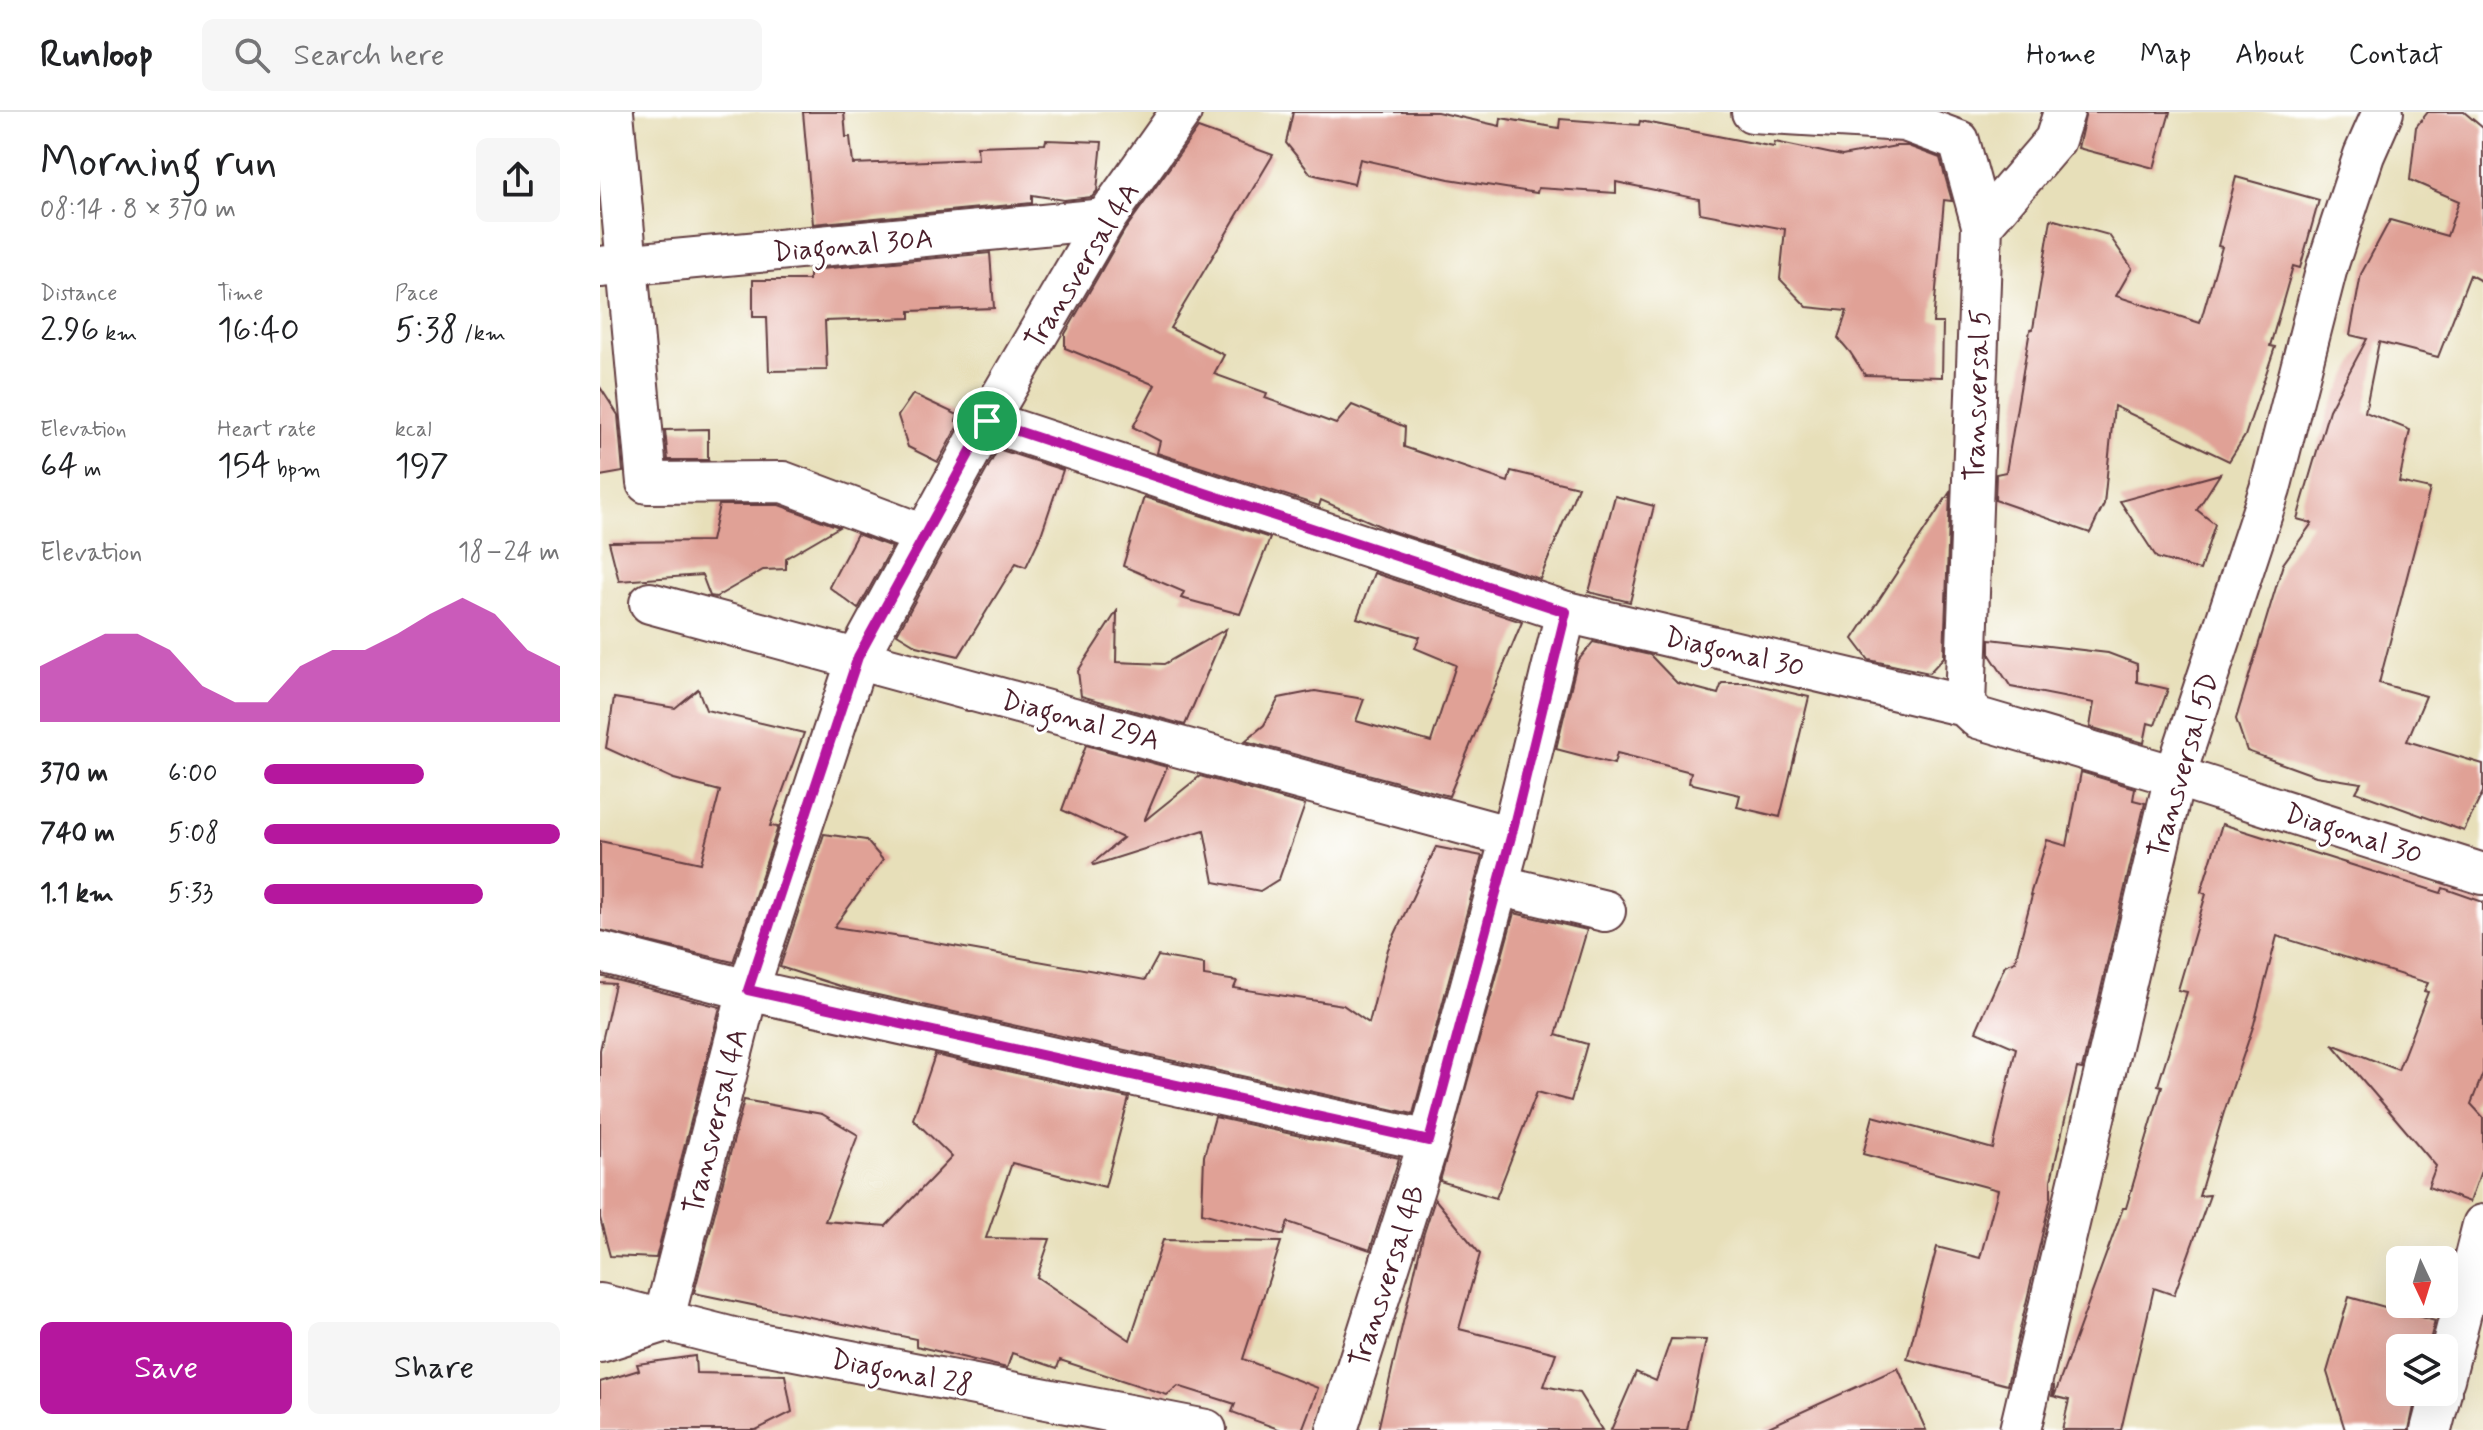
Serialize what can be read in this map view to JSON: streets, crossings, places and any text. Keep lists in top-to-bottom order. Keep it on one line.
{"streets":{"street":["Diagonal 30A","Transversal 4A","Transversal 5","Diagonal 30","Diagonal 29A","Transversal 5D","Transversal 4B","Diagonal 28"]},"crossings":[["Diagonal 30A","Transversal 4A"],["Transversal 4A","Diagonal 30"],["Transversal 4A","Diagonal 29A"],["Transversal 4A","Diagonal 28"],["Transversal 5","Diagonal 30"],["Diagonal 30","Transversal 5D"],["Diagonal 30","Transversal 4B"],["Diagonal 29A","Transversal 4B"]],"north":"bottom","page":{"header":"Runloop","search":"Search here","nav":["Home","Map","About","Contact"],"heading":["Morning run","08:14 · 8 × 370 m"],"stats":[["Distance","2.96 km"],["Time","16:40"],["Pace","5:38 /km"],["Elevation","64 m"],["Heart rate","154 bpm"],["kcal","197"]],"chart":["Elevation","18–24 m"],"list":[{"name":"370 m","note":"6:00"},{"name":"740 m","note":"5:08"},{"name":"1.1 km","note":"5:33"}],"buttons":["Save","Share"]}}
